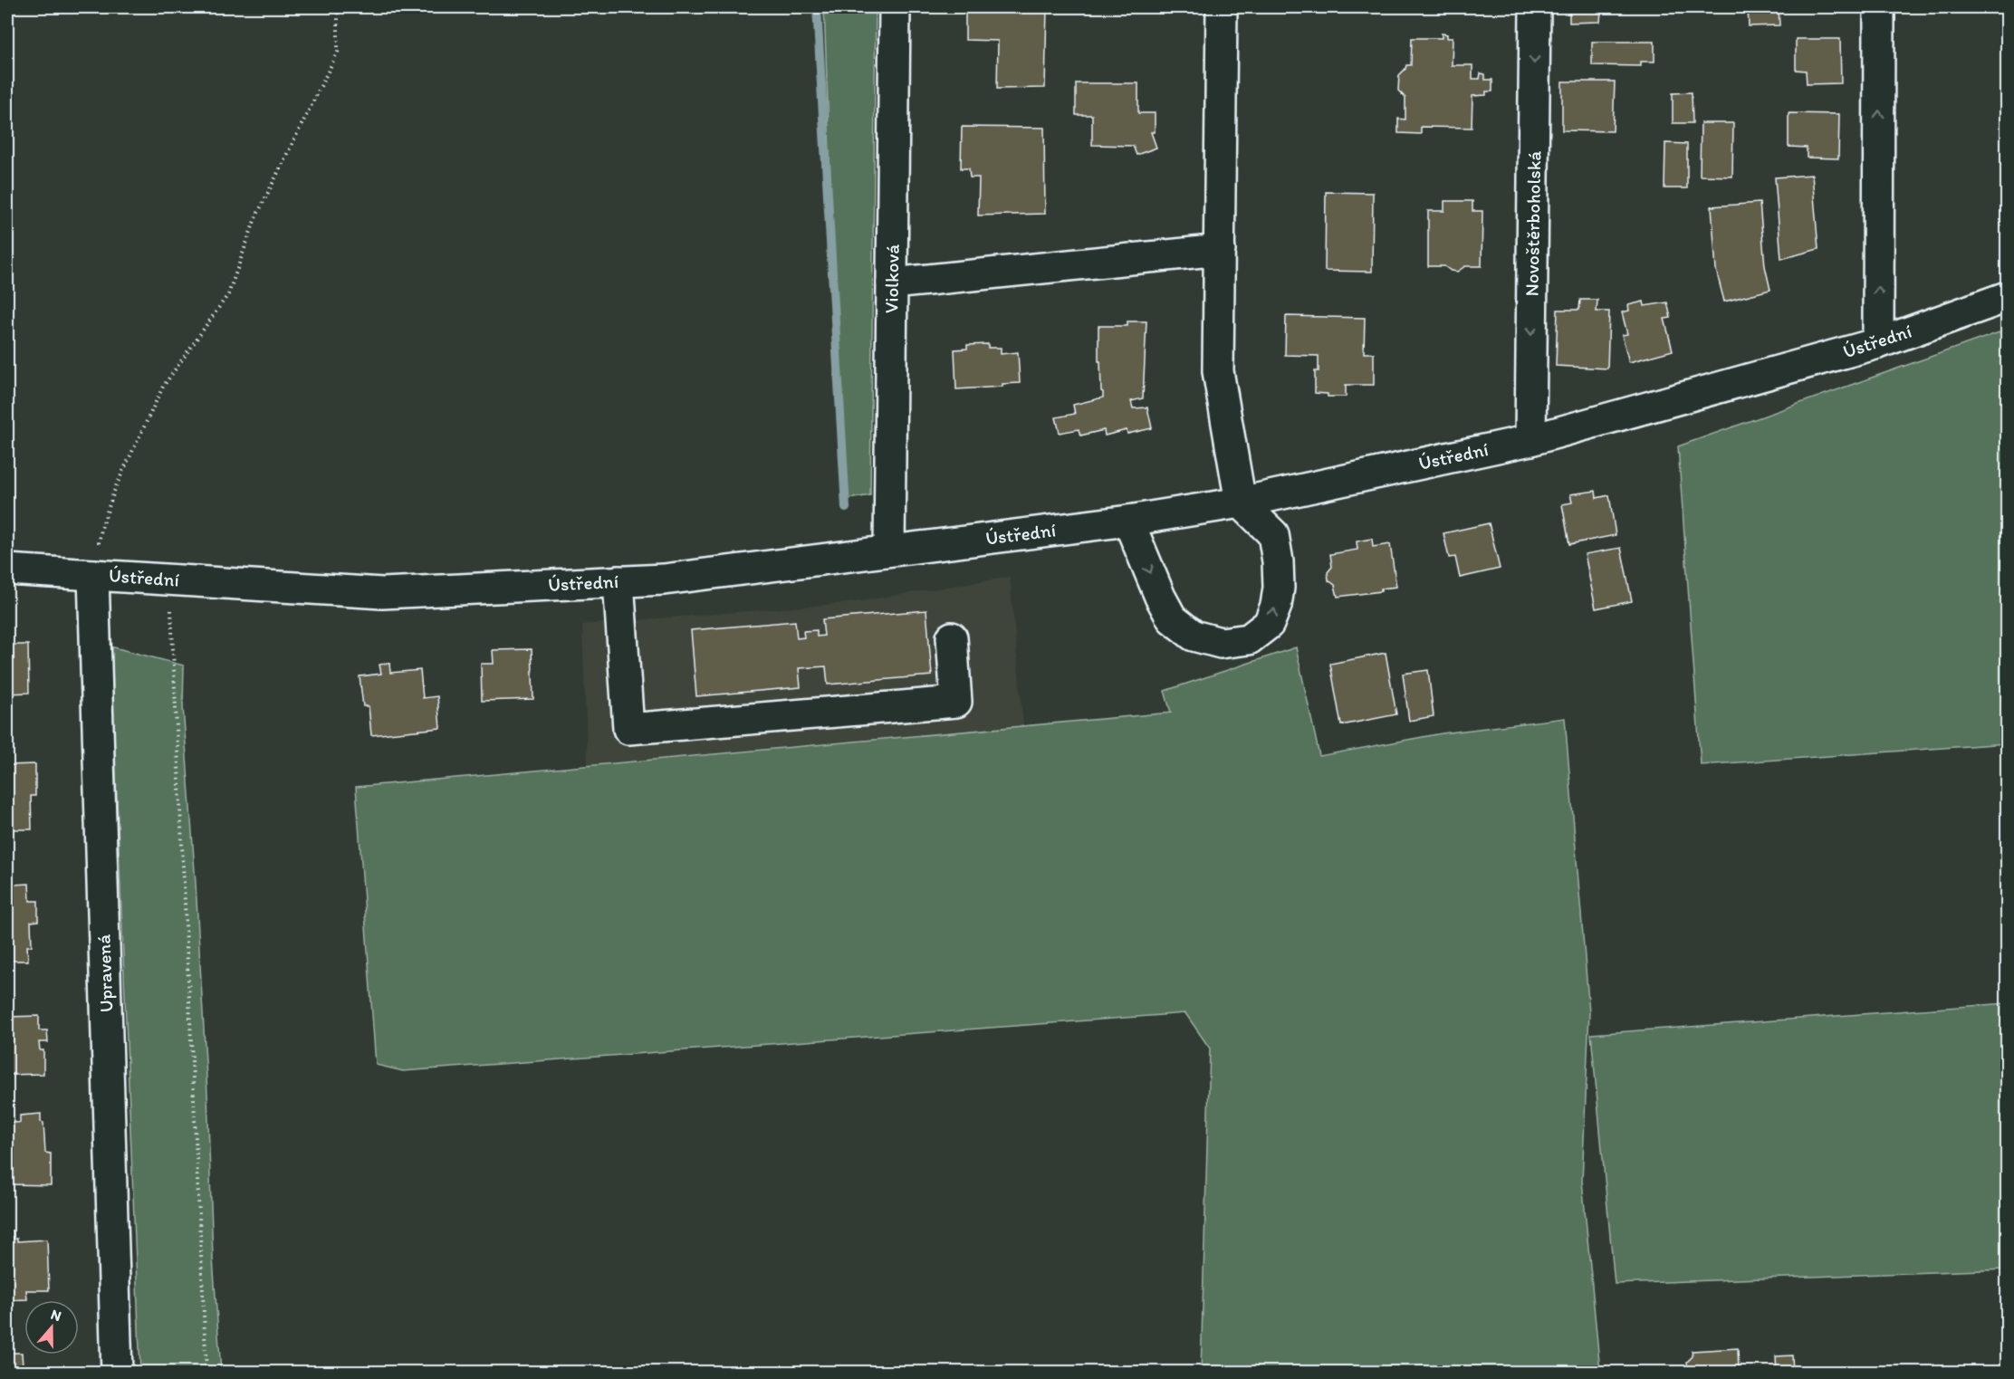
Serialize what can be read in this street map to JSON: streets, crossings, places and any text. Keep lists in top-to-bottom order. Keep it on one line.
{"streets":{"street":["Novoštěrboholská","Violková","Ústřední","Upravená"]},"crossings":[["Novoštěrboholská","Ústřední"],["Violková","Ústřední"],["Ústřední","Upravená"]],"one_way":["Novoštěrboholská"],"north":"top"}
